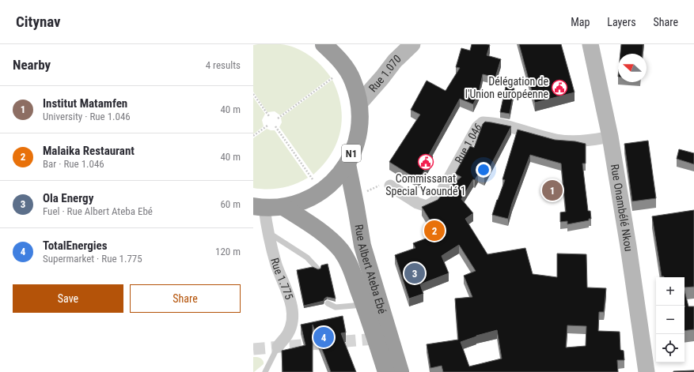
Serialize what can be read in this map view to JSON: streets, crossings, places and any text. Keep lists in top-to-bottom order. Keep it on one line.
{"streets":{"highway":["N1","Rue Albert Ateba Ebé"],"main road":["Rue 1.070","Rue Onambélé Nkou"],"street":["Rue 1.046","Rue 1.775"]},"crossings":[["Rue 1.070","N1"],["Rue 1.046","Rue Onambélé Nkou"],["N1","Rue Albert Ateba Ebé"],["N1","Rue 1.775"]],"places":{"public building":["Délégation de l'Union européenne","Commissanat Special Yaoundé 1"]},"north":"left","page":{"header":"Citynav","nav":["Map","Layers","Share"],"heading":["Nearby","4 results"],"list":[{"mark":"1","name":"Institut Matamfen","note":"University · Rue 1.046","value":"40 m"},{"mark":"2","name":"Malaika Restaurant","note":"Bar · Rue 1.046","value":"40 m"},{"mark":"3","name":"Ola Energy","note":"Fuel · Rue Albert Ateba Ebé","value":"60 m"},{"mark":"4","name":"TotalEnergies","note":"Supermarket · Rue 1.775","value":"120 m"}],"pins":["1","2","3","4"],"buttons":["Save","Share"],"map_buttons":["+","−"]}}
